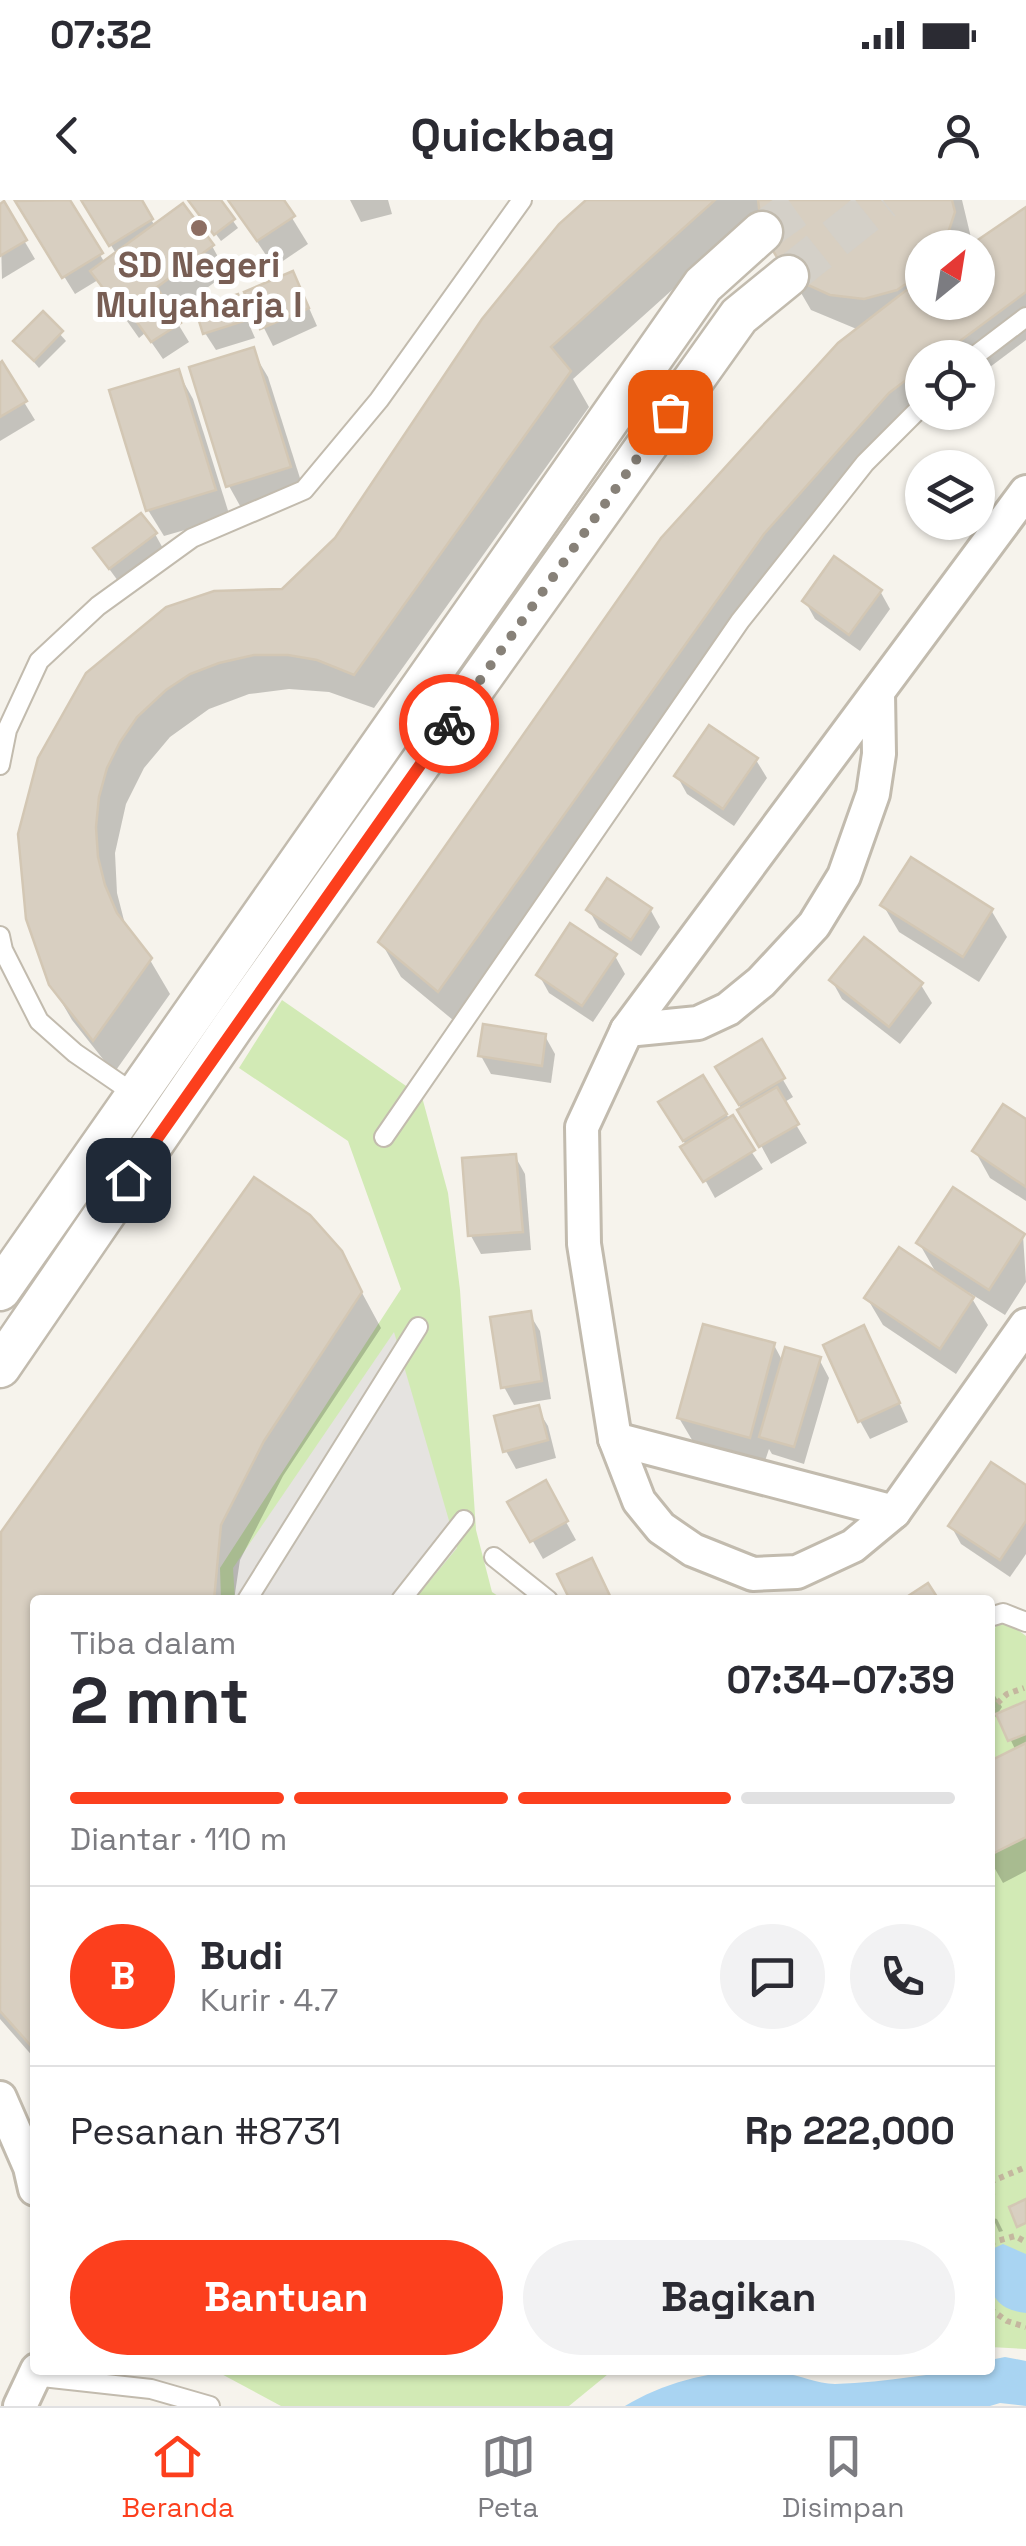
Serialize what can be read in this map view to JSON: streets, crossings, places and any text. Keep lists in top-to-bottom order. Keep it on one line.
{"places":["SD Negeri Mulyaharja I"],"north":"top right","page":{"status":"07:32","header":"Quickbag","heading":["2 mnt","Tiba dalam","07:34–07:39"],"panel":["Budi","Kurir · 4.7","Pesanan #8731","Rp 222,000"],"bar":"Diantar · 110 m","round":"B","buttons":["Bantuan","Bagikan"],"tabs":["Beranda","Peta","Disimpan"]}}
